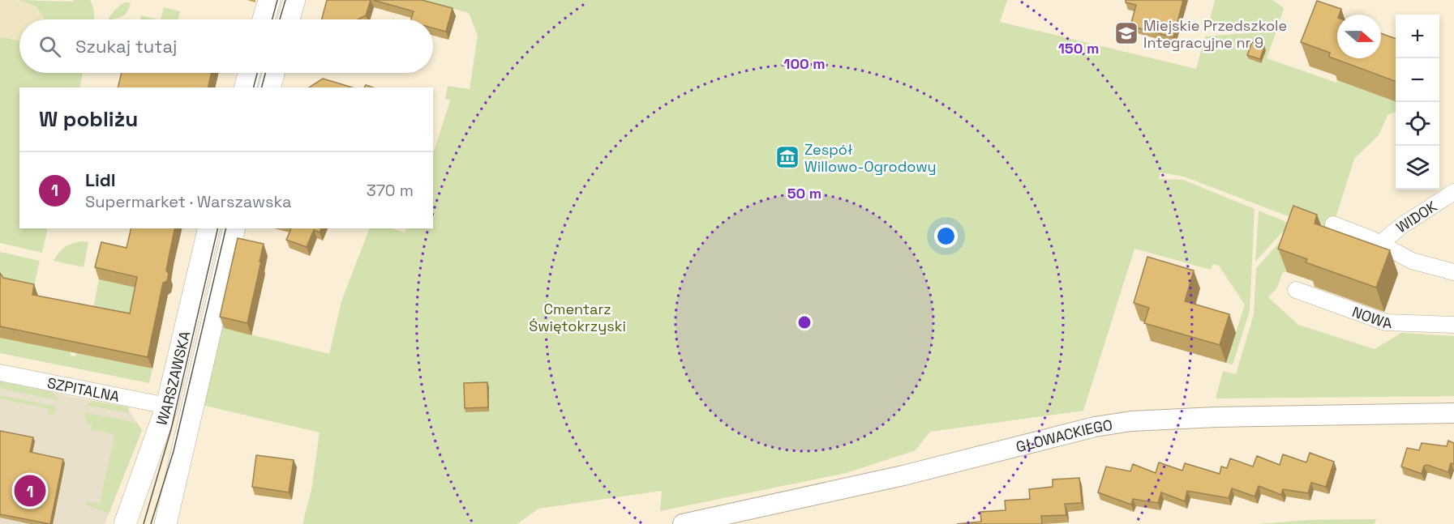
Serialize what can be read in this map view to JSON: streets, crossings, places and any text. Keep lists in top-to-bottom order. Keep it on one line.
{"streets":{"main road":["WARSZAWSKA"],"street":["WIDOK","NOWA","SZPITALNA","GŁOWACKIEGO"]},"crossings":[["WARSZAWSKA","SZPITALNA"]],"parks":["Cmentarz Świętokrzyski"],"places":{"school or university":["Miejskie Przedszkole Integracyjne nr 9"],"museum":["Zespół Willowo-Ogrodowy"]},"north":"right","page":{"map_buttons":["+","−"],"search":"Szukaj tutaj","heading":"W pobliżu","list":[{"mark":"1","name":"Lidl","note":"Supermarket · Warszawska","value":"370 m"}],"pins":"1"},"rings":["150 m","100 m","50 m"]}
